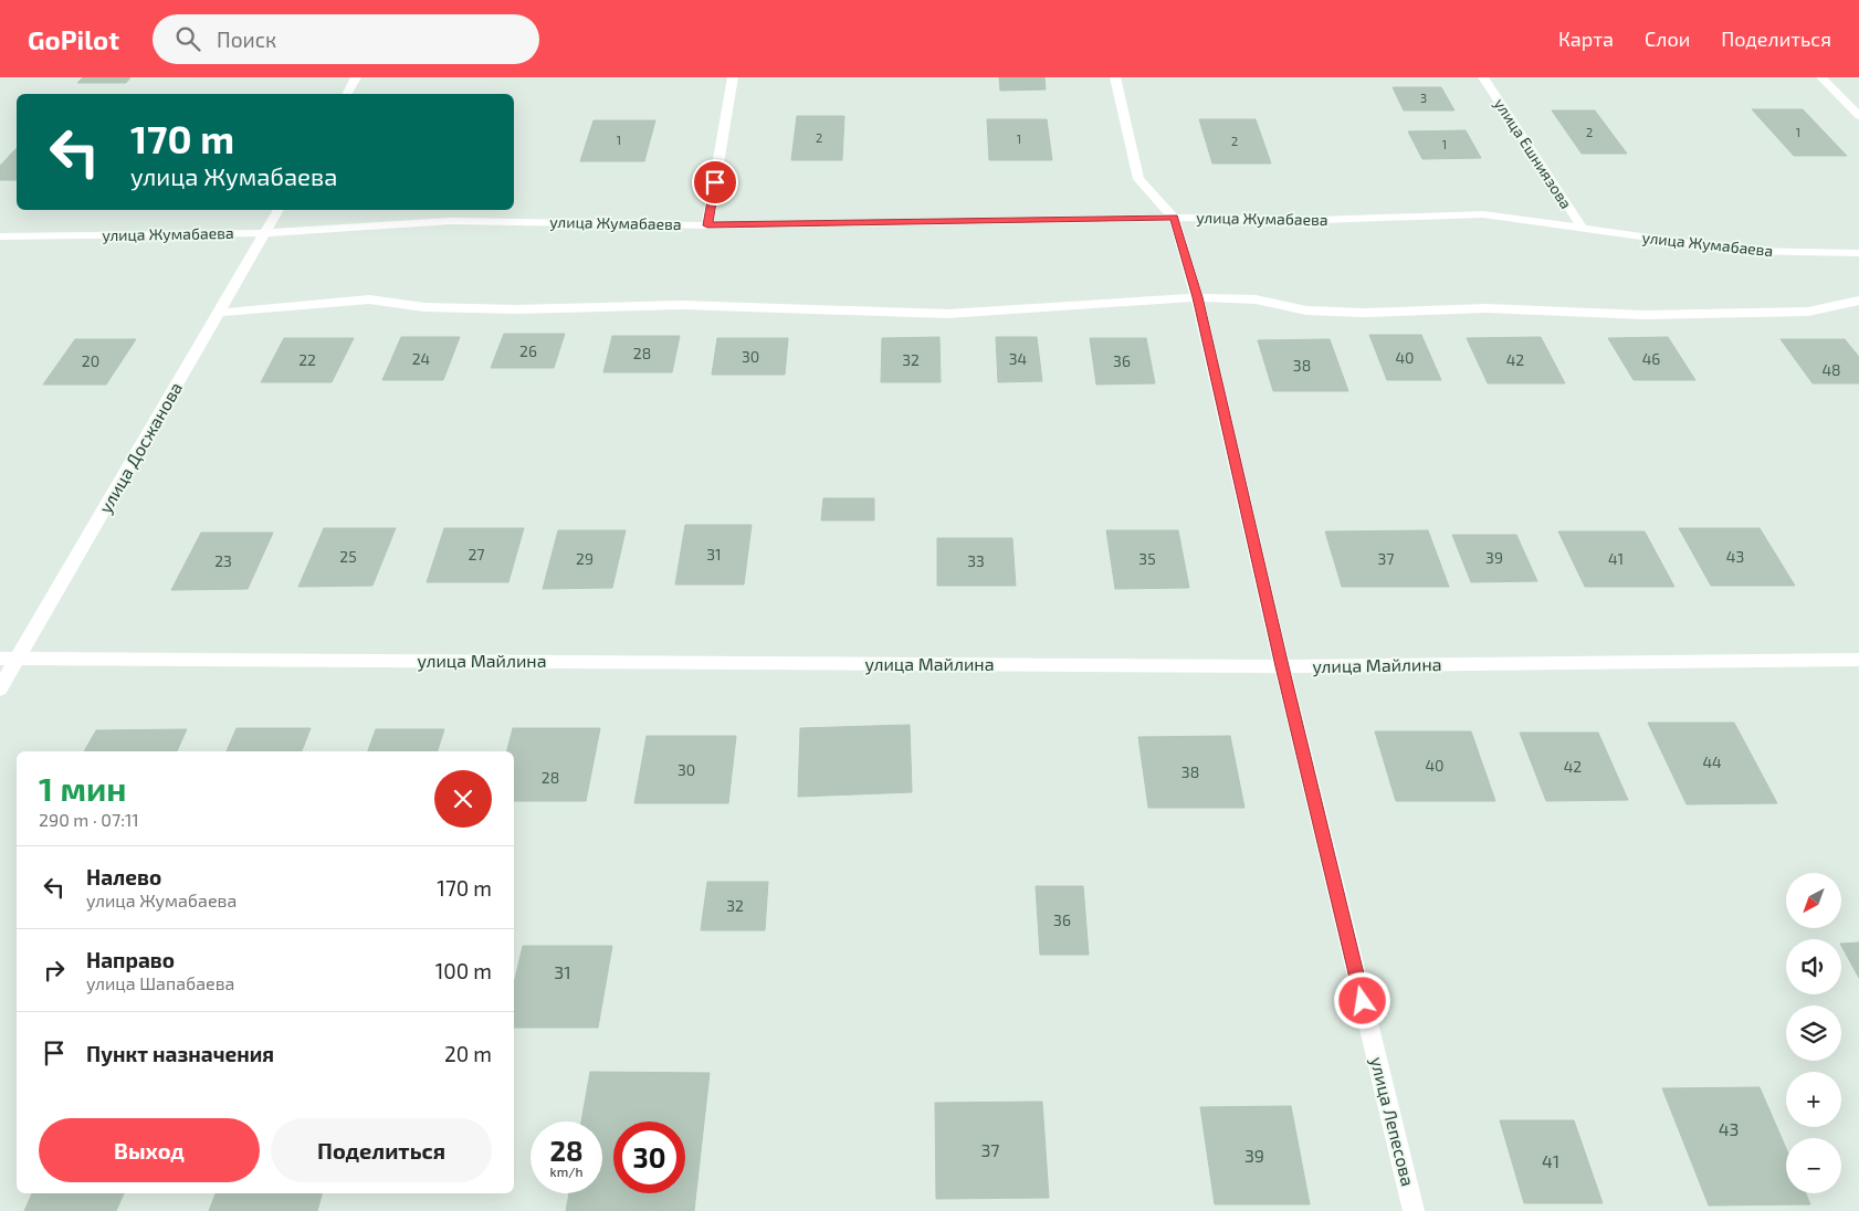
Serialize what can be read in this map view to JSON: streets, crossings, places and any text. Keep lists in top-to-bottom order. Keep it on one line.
{"streets":{"street":["улица Ешниязова","улица Жумабаева","улица Досжанова","улица Майлина","улица Лепесова"]},"crossings":[["улица Ешниязова","улица Жумабаева"],["улица Жумабаева","улица Досжанова"],["улица Жумабаева","улица Лепесова"],["улица Досжанова","улица Майлина"],["улица Майлина","улица Лепесова"]],"house_numbers":["3","2","1","2","1","1","2","1","26","28","30","40","24","34","46","22","32","42","20","36","38","48","27","31","25","43","39","29","35","37","41","23","33","44","40","42","30","38","28","32","36","31","43","37","39","41"],"north":"bottom left","page":{"header":"GoPilot","search":"Поиск","nav":["Карта","Слои","Поделиться"],"turn":["170 m","улица Жумабаева"],"heading":["1 мин","290 m · 07:11"],"list":[{"name":"Налево","note":"улица Жумабаева","value":"170 m"},{"name":"Направо","note":"улица Шапабаева","value":"100 m"},{"name":"Пункт назначения","value":"20 m"}],"map_buttons":["+","−"],"buttons":["Выход","Поделиться"],"speed":"28 km/h","limit":"30"}}
